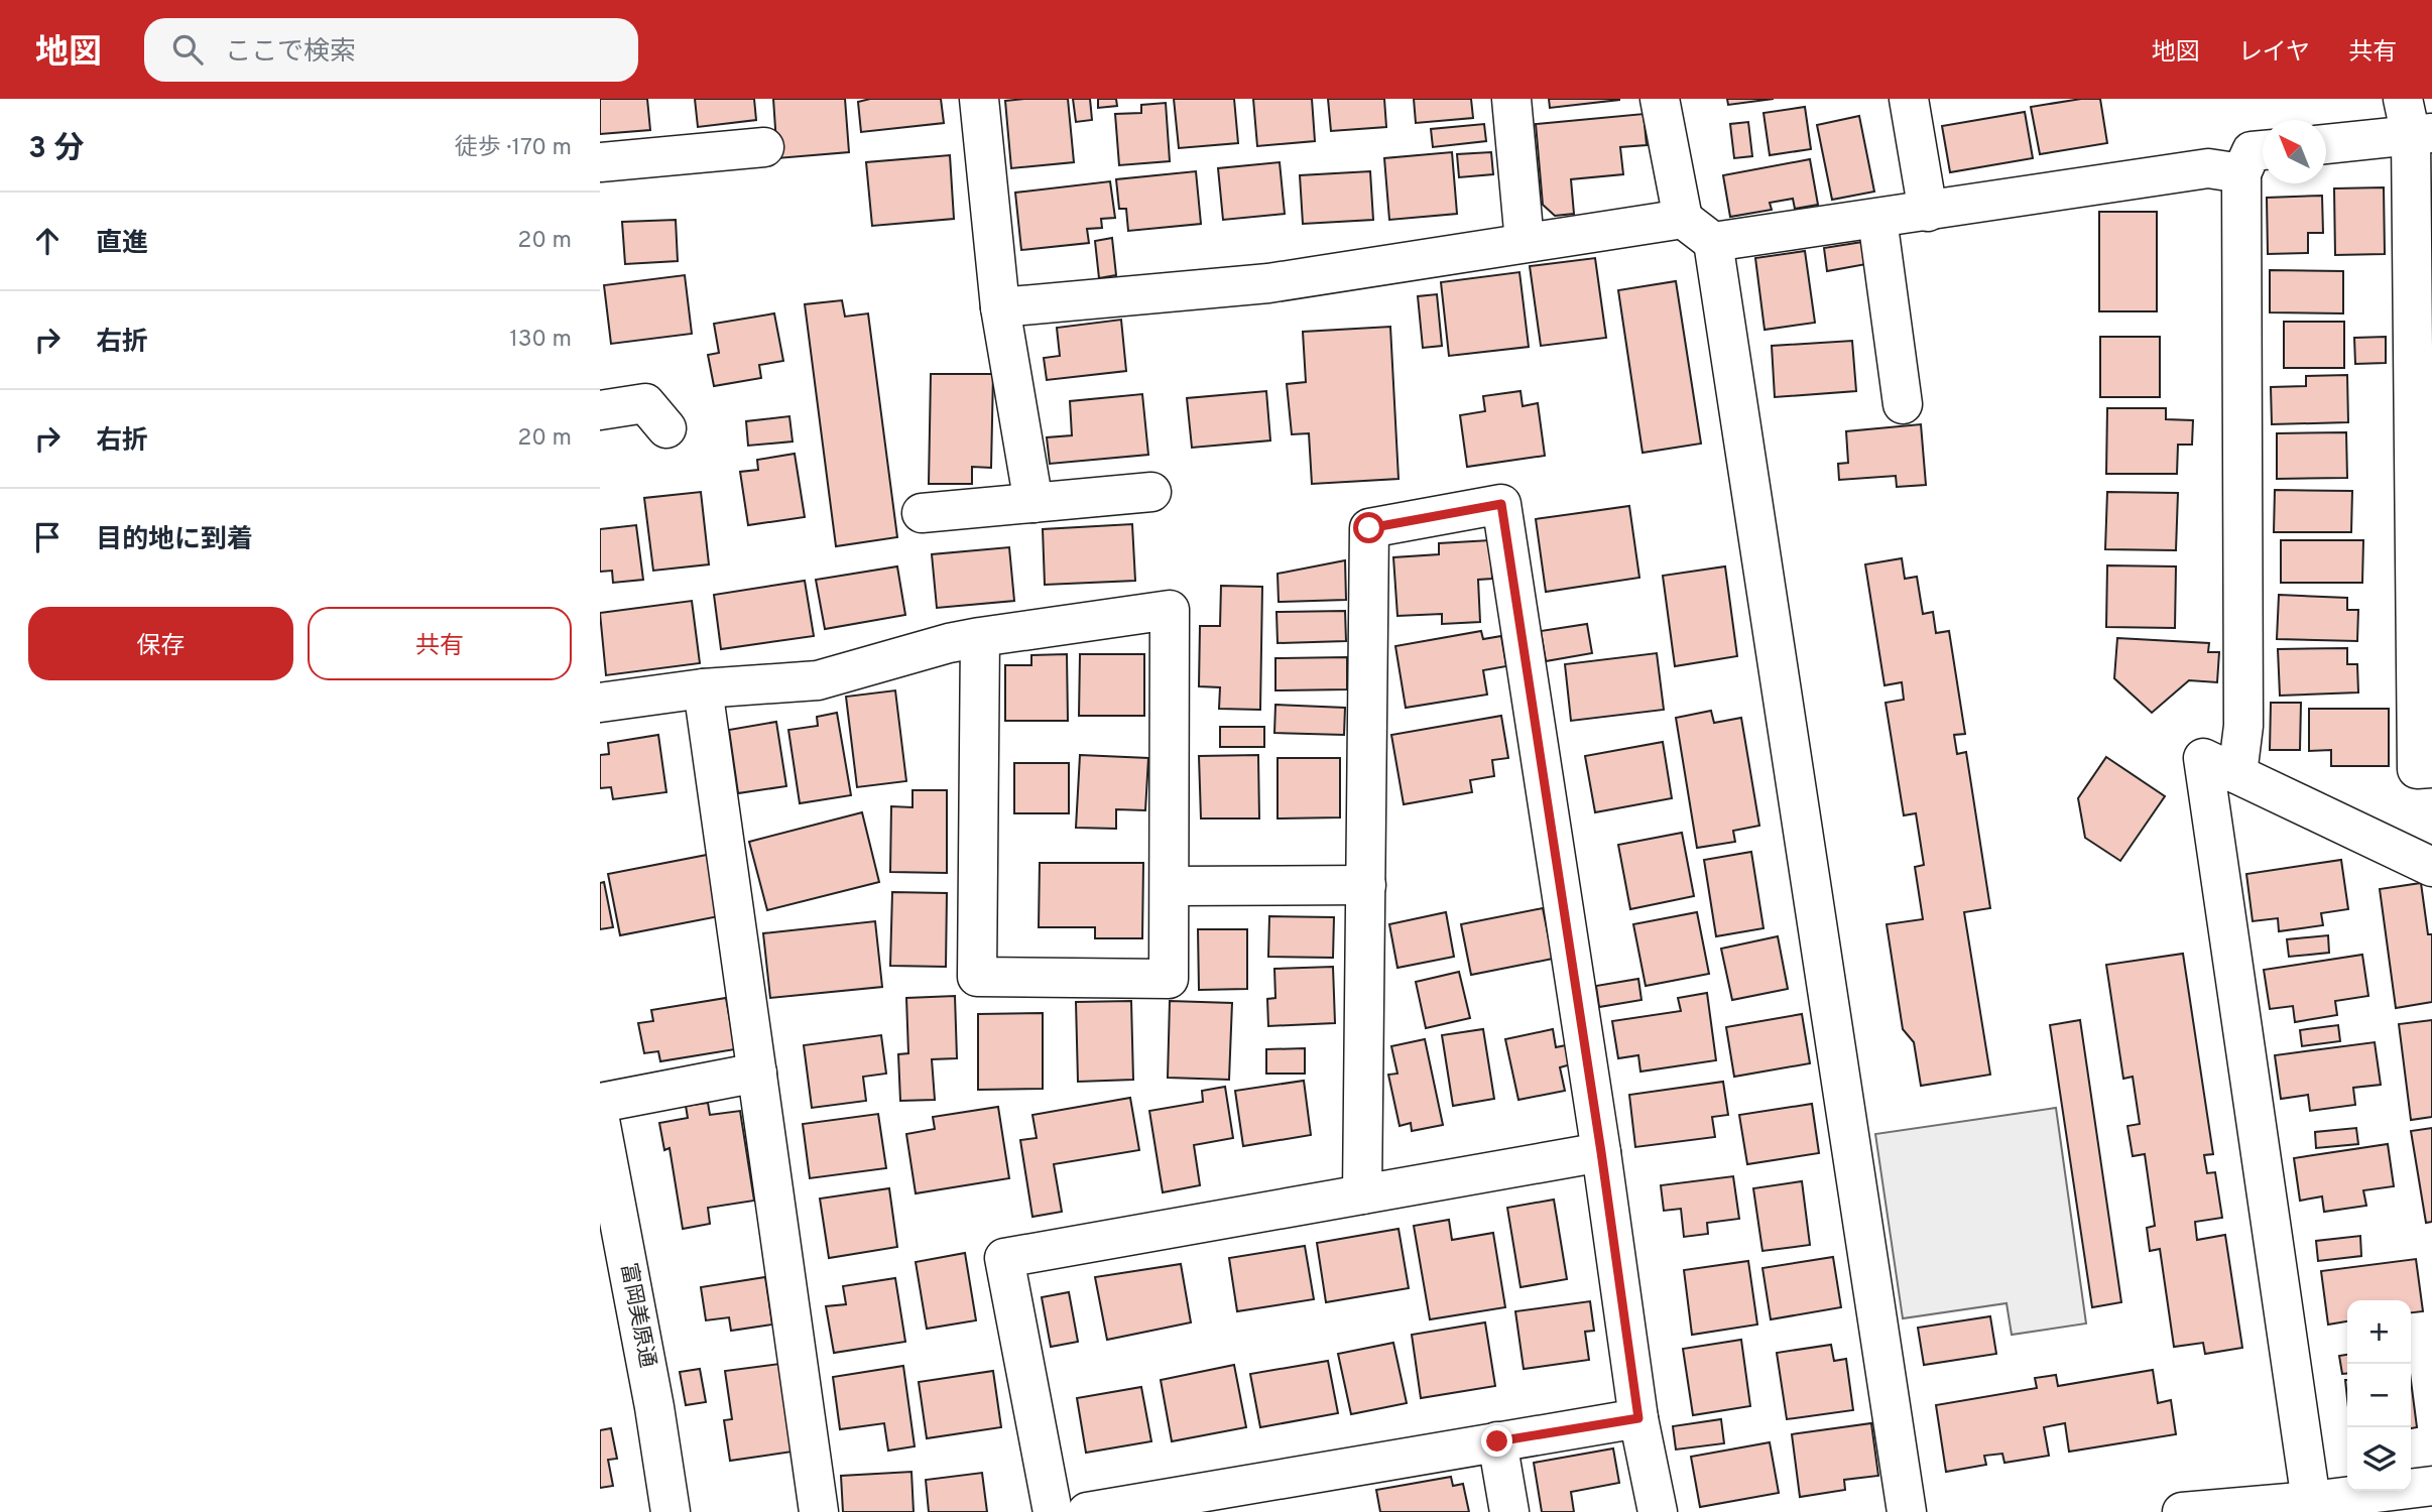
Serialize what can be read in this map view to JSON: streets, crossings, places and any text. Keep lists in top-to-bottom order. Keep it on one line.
{"streets":{"street":["富岡美原通"]},"north":"top left","page":{"header":"地図","search":"ここで検索","nav":["地図","レイヤ","共有"],"heading":["3 分","徒歩 · 170 m"],"list":[["直進","20 m"],["右折","130 m"],["右折","20 m"],"目的地に到着"],"buttons":["保存","共有"],"map_buttons":["+","−"]}}
